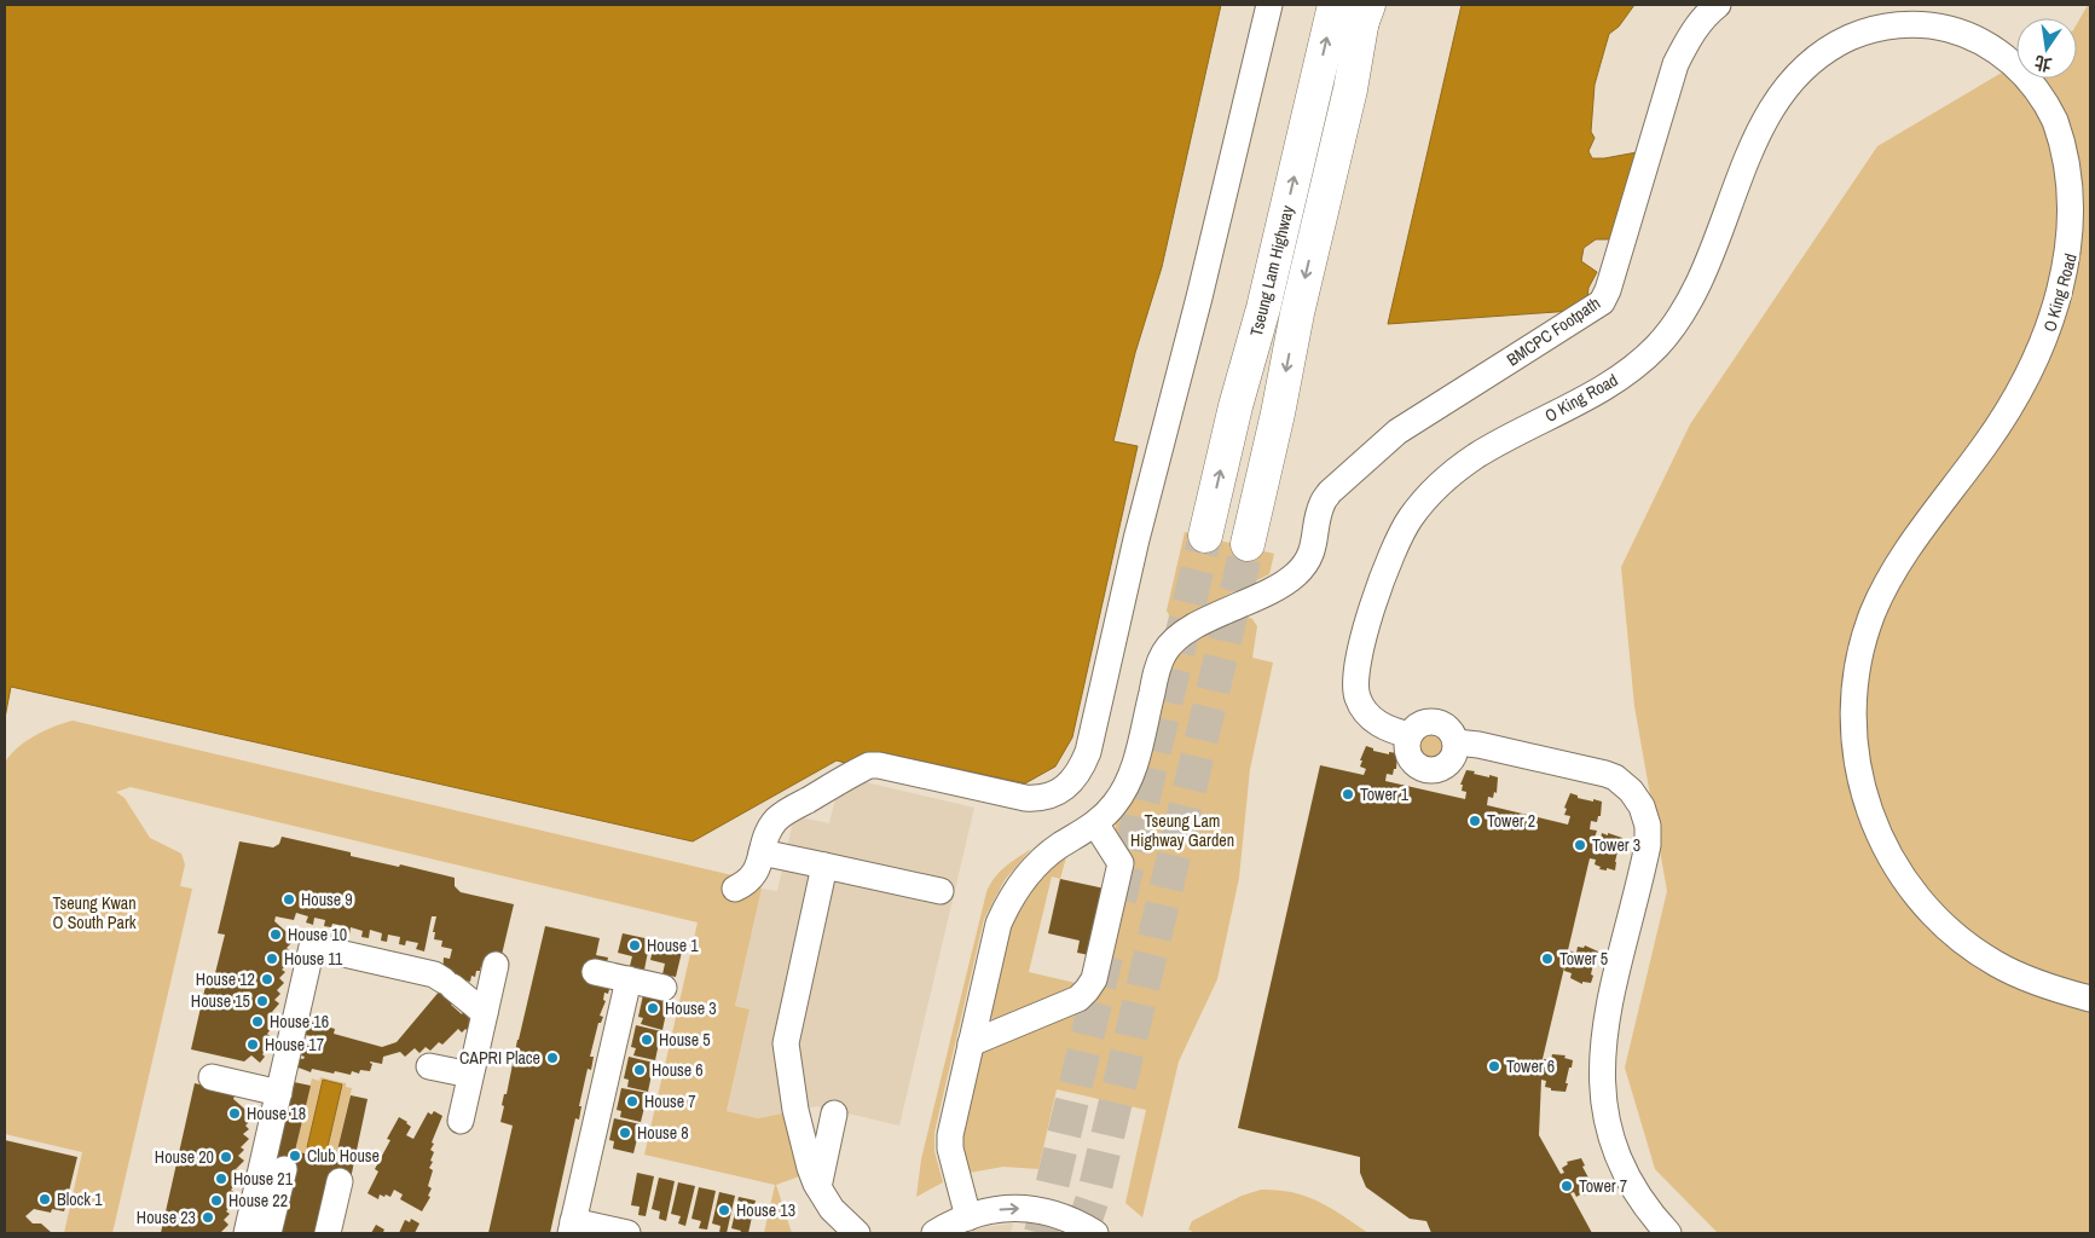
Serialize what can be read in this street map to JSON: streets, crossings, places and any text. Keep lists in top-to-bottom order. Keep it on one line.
{"streets":{"main road":["Tseung Lam Highway"],"street":["O King Road","BMCPC Footpath"]},"parks":["Tseung Lam Highway Garden","Tseung Kwan O South Park"],"places":["Tower 1","Tower 2","Tower 3","House 9","House 10","House 1","House 11","Tower 5","House 12","House 15","House 3","House 16","House 5","House 17","CAPRI Place","Tower 6","House 6","House 7","House 18","House 8","Club House","House 20","House 21","Tower 7","Block 1","House 22","House 13","House 23"],"north":"bottom"}
